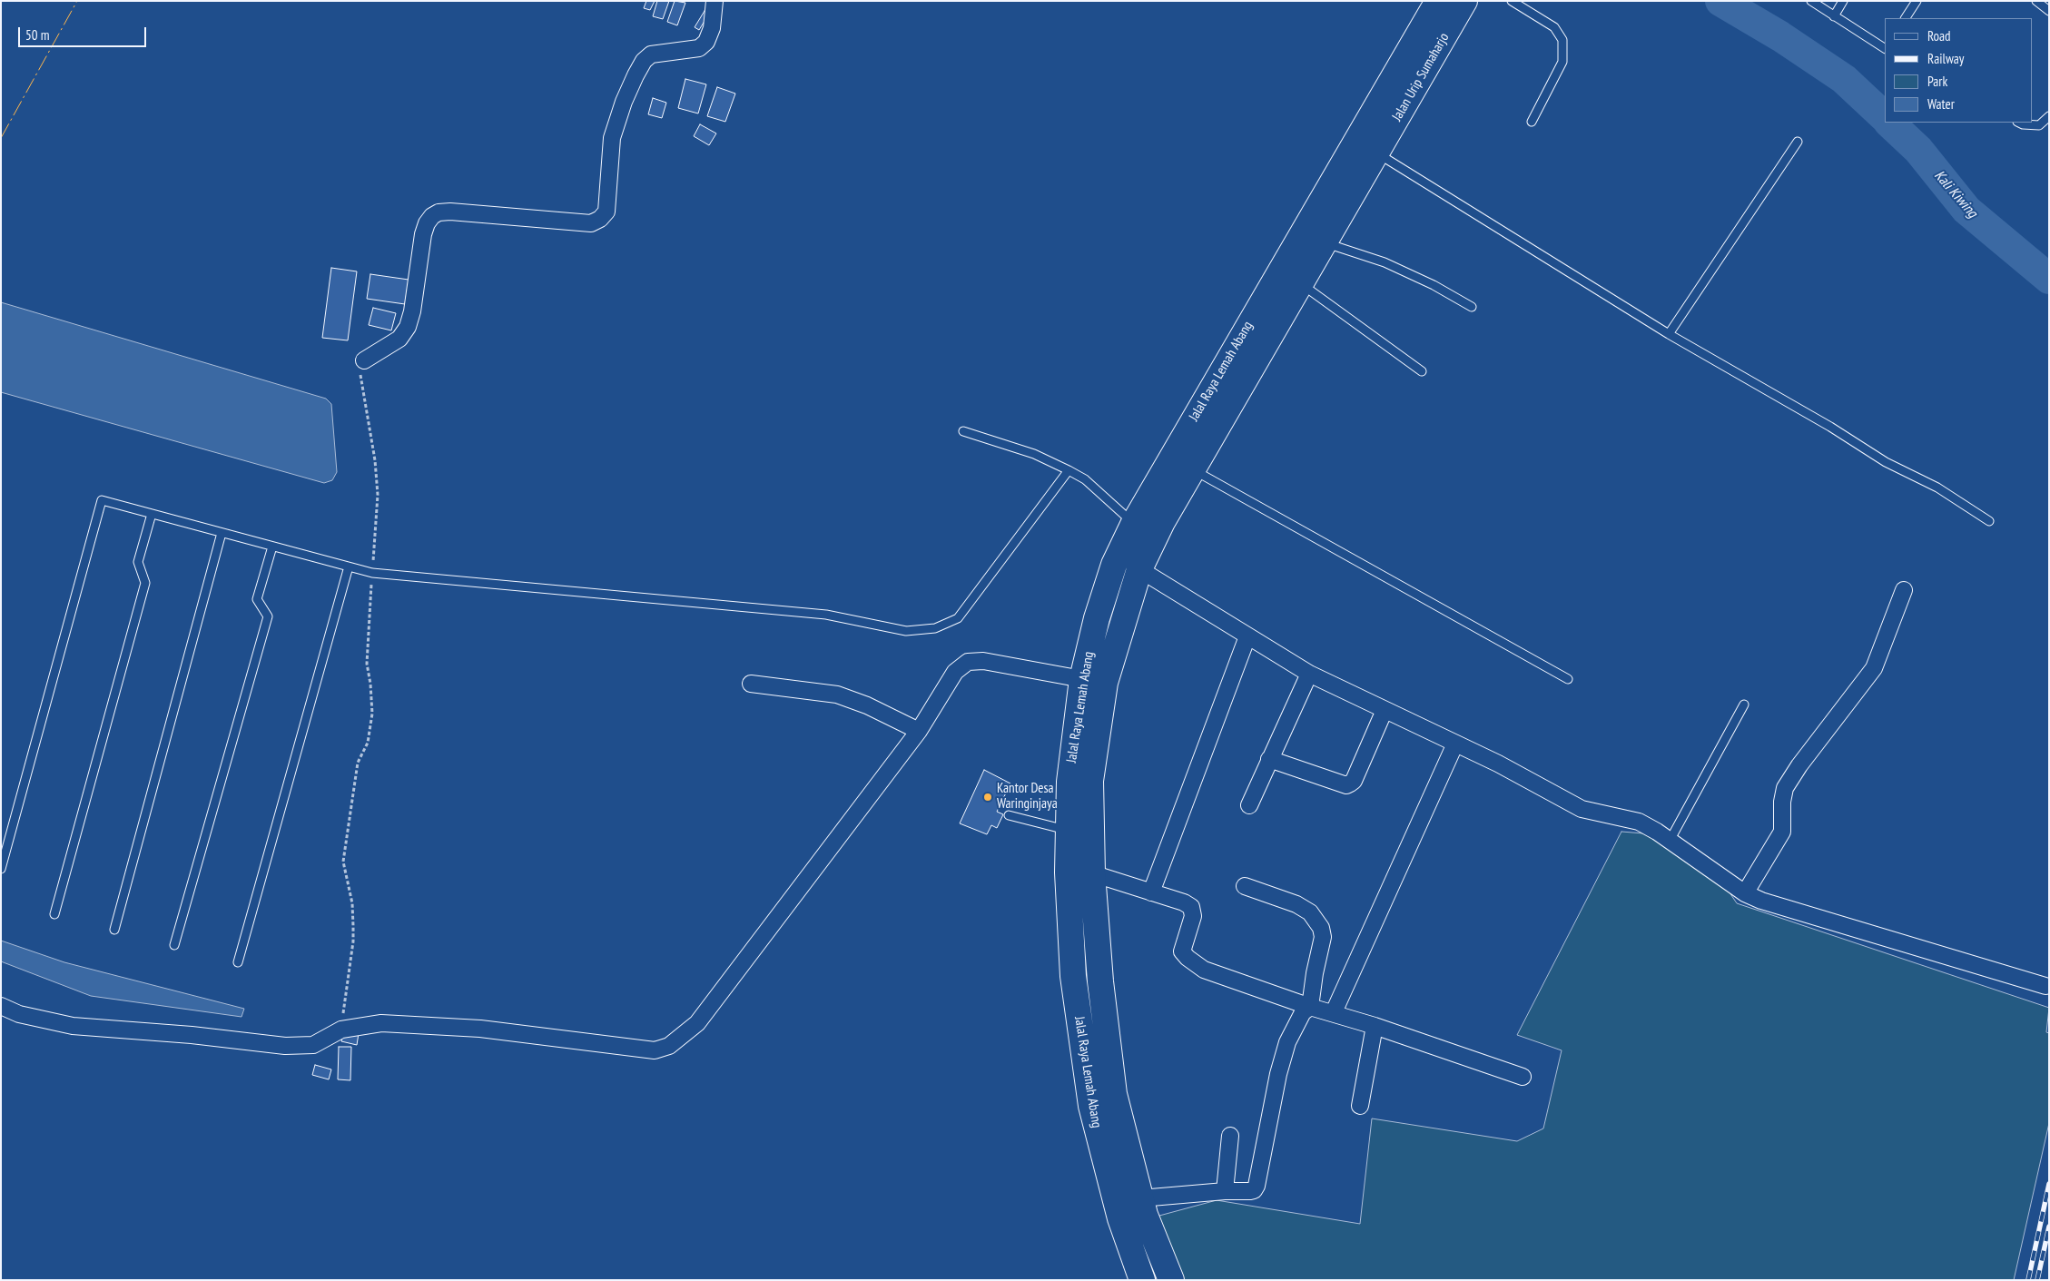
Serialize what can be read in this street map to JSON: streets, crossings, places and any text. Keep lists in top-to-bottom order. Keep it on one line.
{"streets":{"highway":["Jalan Urip Sumaharjo","Jalal Raya Lemah Abang"]},"crossings":[["Jalan Urip Sumaharjo","Jalal Raya Lemah Abang"]],"water":["Kali Kiwing"],"places":["Kantor Desa Waringinjaya"],"legend":["Road","Railway","Park","Water"],"scale_bar":"50 m"}
